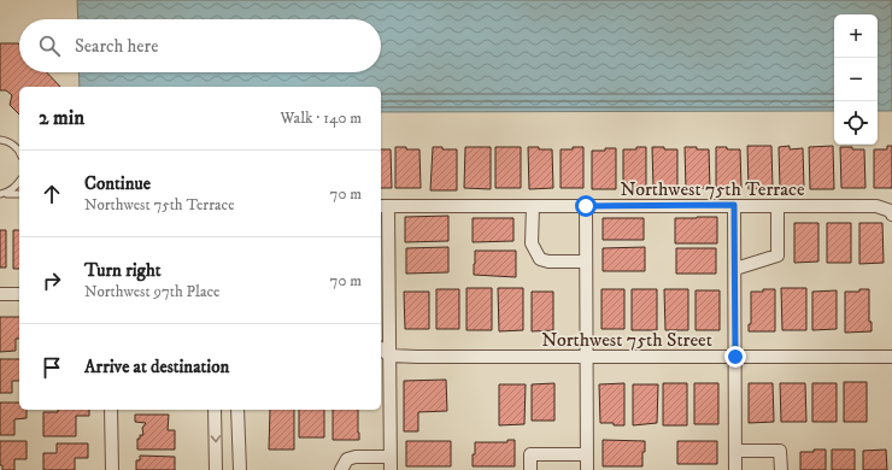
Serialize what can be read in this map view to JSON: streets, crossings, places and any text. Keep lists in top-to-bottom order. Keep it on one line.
{"streets":{"street":["Northwest 75th Terrace","Northwest 75th Street"]},"page":{"map_buttons":["+","−"],"search":"Search here","heading":["2 min","Walk · 140 m"],"list":[["Continue","Northwest 75th Terrace","70 m"],["Turn right","Northwest 97th Place","70 m"],"Arrive at destination"]}}
